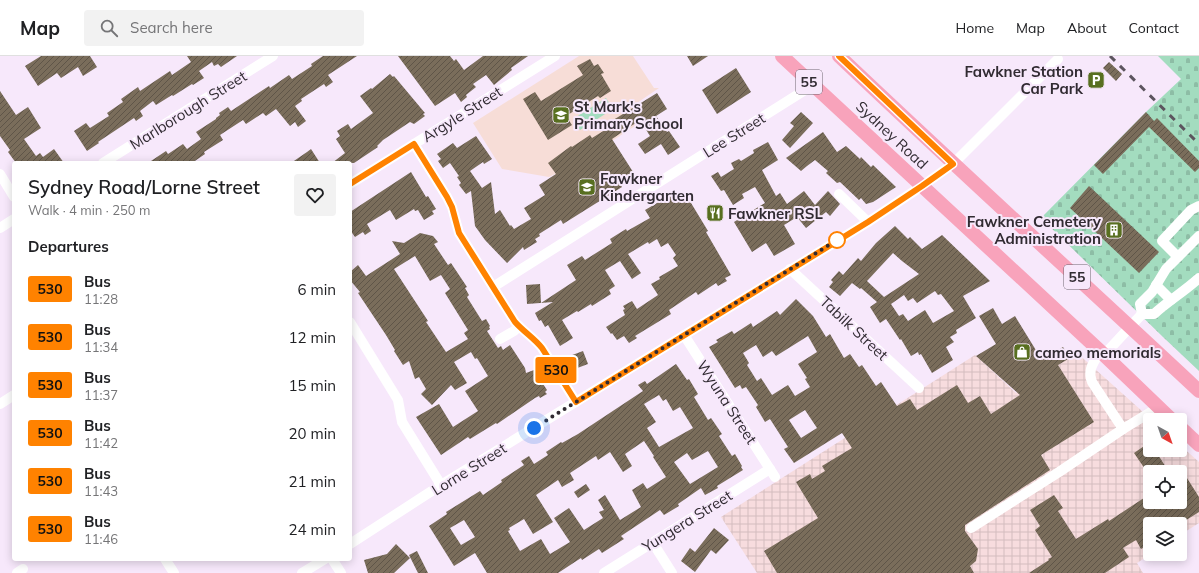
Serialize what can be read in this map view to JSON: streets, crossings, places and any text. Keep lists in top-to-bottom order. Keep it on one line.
{"streets":{"highway":["55","Sydney Road"],"street":["Marlborough Street","Argyle Street","Lee Street","Tabilk Street","Wyuna Street","Lorne Street","Yungera Street"]},"crossings":[["Lee Street","Sydney Road"],["Sydney Road","Lorne Street"],["Tabilk Street","Lorne Street"],["Wyuna Street","Lorne Street"],["Wyuna Street","Yungera Street"]],"places":{"parking":["Fawkner Station Car Park"],"school or university":["St Mark's Primary School","Fawkner Kindergarten"],"restaurant":["Fawkner RSL"],"building":["Fawkner Cemetery Administration"],"shop":["cameo memorials"]},"lines":["bus line 530"],"north":"bottom right","page":{"header":"Map","search":"Search here","nav":["Home","Map","About","Contact"],"on_map":"530","heading":[["Sydney Road/Lorne Street","Walk · 4 min · 250 m"],"Departures"],"list":[{"mark":"530","name":"Bus","note":"11:28","value":"6 min"},{"mark":"530","name":"Bus","note":"11:34","value":"12 min"},{"mark":"530","name":"Bus","note":"11:37","value":"15 min"},{"mark":"530","name":"Bus","note":"11:42","value":"20 min"},{"mark":"530","name":"Bus","note":"11:43","value":"21 min"},{"mark":"530","name":"Bus","note":"11:46","value":"24 min"}]}}
